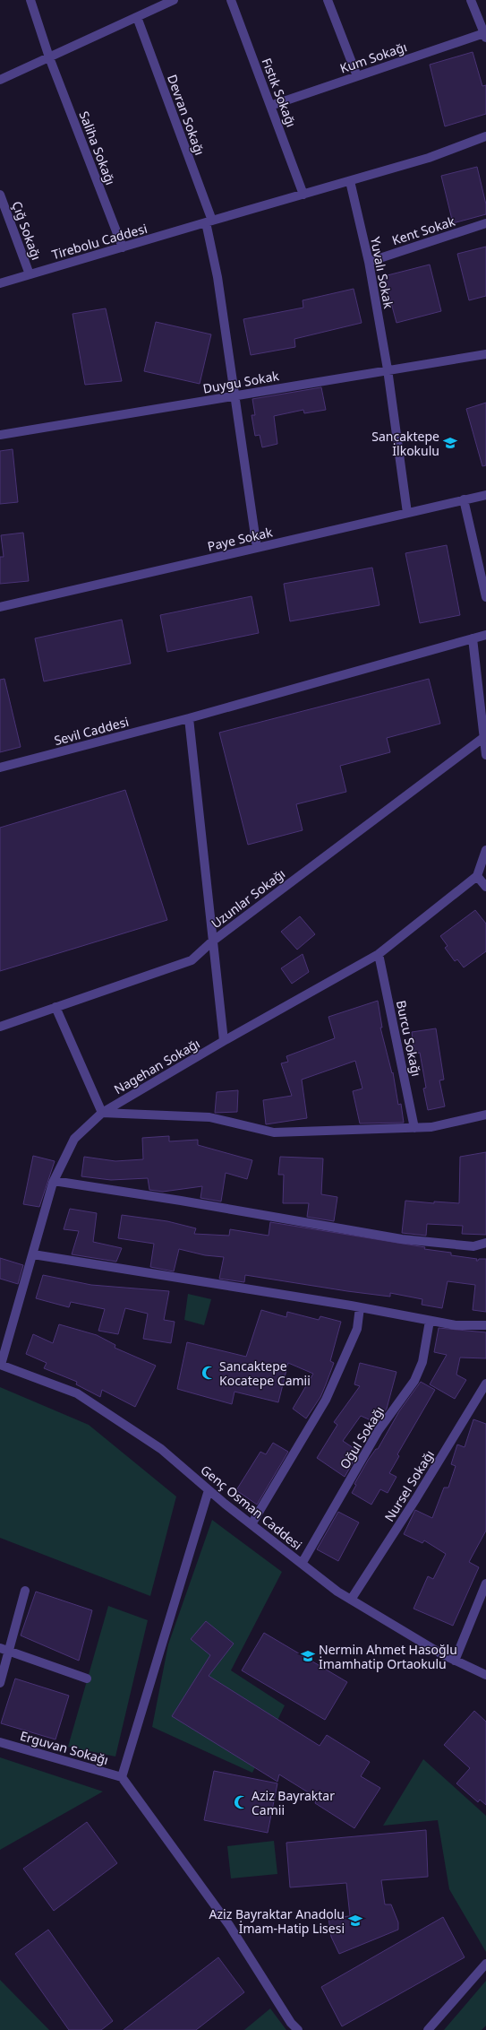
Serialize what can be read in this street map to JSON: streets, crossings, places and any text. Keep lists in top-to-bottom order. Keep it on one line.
{"streets":{"street":["Kum Sokağı","Fıstık Sokağı","Devran Sokağı","Saliha Sokağı","Çığ Sokağı","Kent Sokak","Tirebolu Caddesi","Yuvalı Sokak","Duygu Sokak","Paye Sokak","Sevil Caddesi","Uzunlar Sokağı","Burcu Sokağı","Nagehan Sokağı","Oğul Sokağı","Nursel Sokağı","Genç Osman Caddesi","Erguvan Sokağı"]},"crossings":[["Kum Sokağı","Fıstık Sokağı"],["Fıstık Sokağı","Tirebolu Caddesi"],["Devran Sokağı","Tirebolu Caddesi"],["Devran Sokağı","Duygu Sokak"],["Devran Sokağı","Paye Sokak"],["Saliha Sokağı","Tirebolu Caddesi"],["Çığ Sokağı","Tirebolu Caddesi"],["Kent Sokak","Yuvalı Sokak"],["Tirebolu Caddesi","Yuvalı Sokak"],["Yuvalı Sokak","Duygu Sokak"],["Yuvalı Sokak","Paye Sokak"],["Burcu Sokağı","Nagehan Sokağı"],["Nagehan Sokağı","Genç Osman Caddesi"],["Oğul Sokağı","Genç Osman Caddesi"],["Nursel Sokağı","Genç Osman Caddesi"]],"places":{"school or university":["Sancaktepe İlkokulu","Nermin Ahmet Hasoğlu İmamhatip Ortaokulu","Aziz Bayraktar Anadolu İmam-Hatip Lisesi"],"mosque":["Sancaktepe Kocatepe Camii","Aziz Bayraktar Camii"]}}
